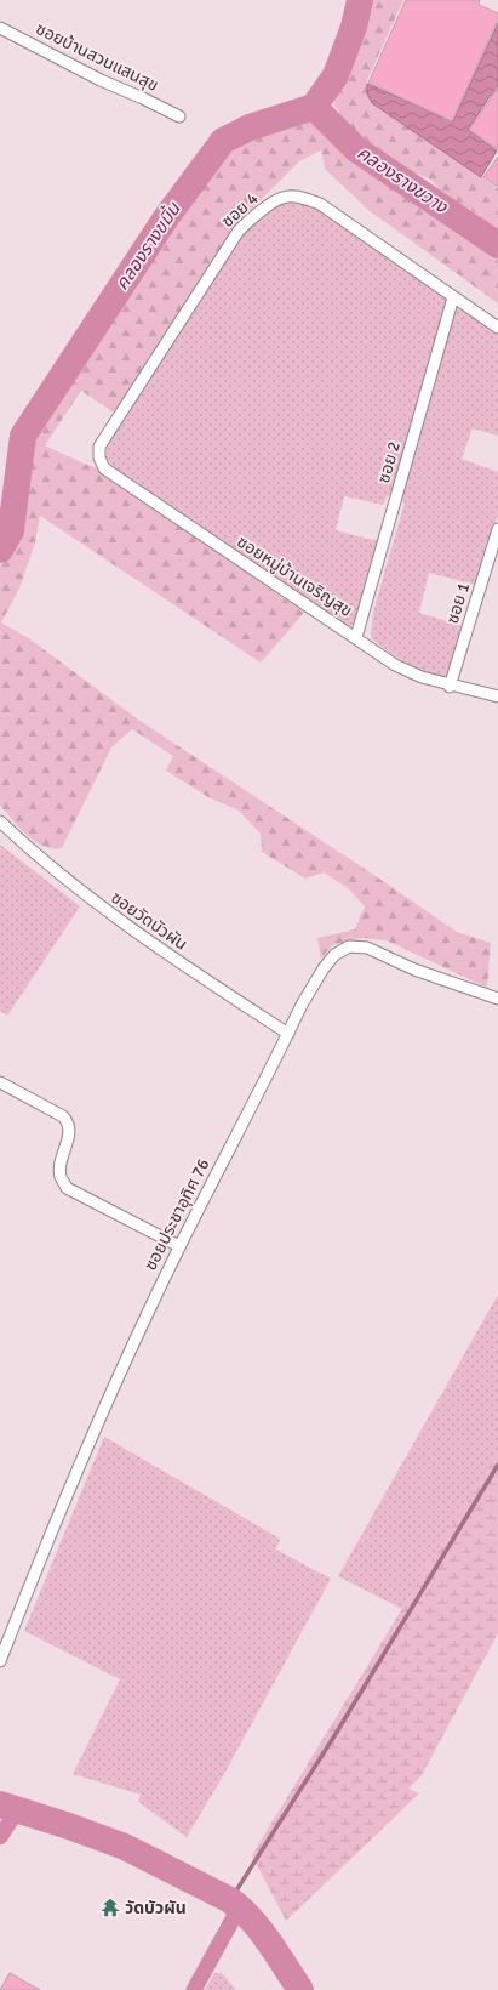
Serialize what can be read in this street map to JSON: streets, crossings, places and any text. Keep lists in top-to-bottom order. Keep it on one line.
{"streets":{"street":["ซอยบ้านสวนแสนสุข","ซอย 4","ซอย 2","ซอยหมู่บ้านเจริญสุข","ซอย 1","ซอยวัดบัวผัน","ซอยประชาอุทิศ 76"]},"crossings":[["ซอย 4","ซอย 2"],["ซอย 4","ซอยหมู่บ้านเจริญสุข"],["ซอย 2","ซอยหมู่บ้านเจริญสุข"],["ซอยหมู่บ้านเจริญสุข","ซอย 1"],["ซอยวัดบัวผัน","ซอยประชาอุทิศ 76"]],"water":["คลองรางขวาง","คลองรางขมิ้น"],"places":{"temple":["วัดบัวผัน"]}}
